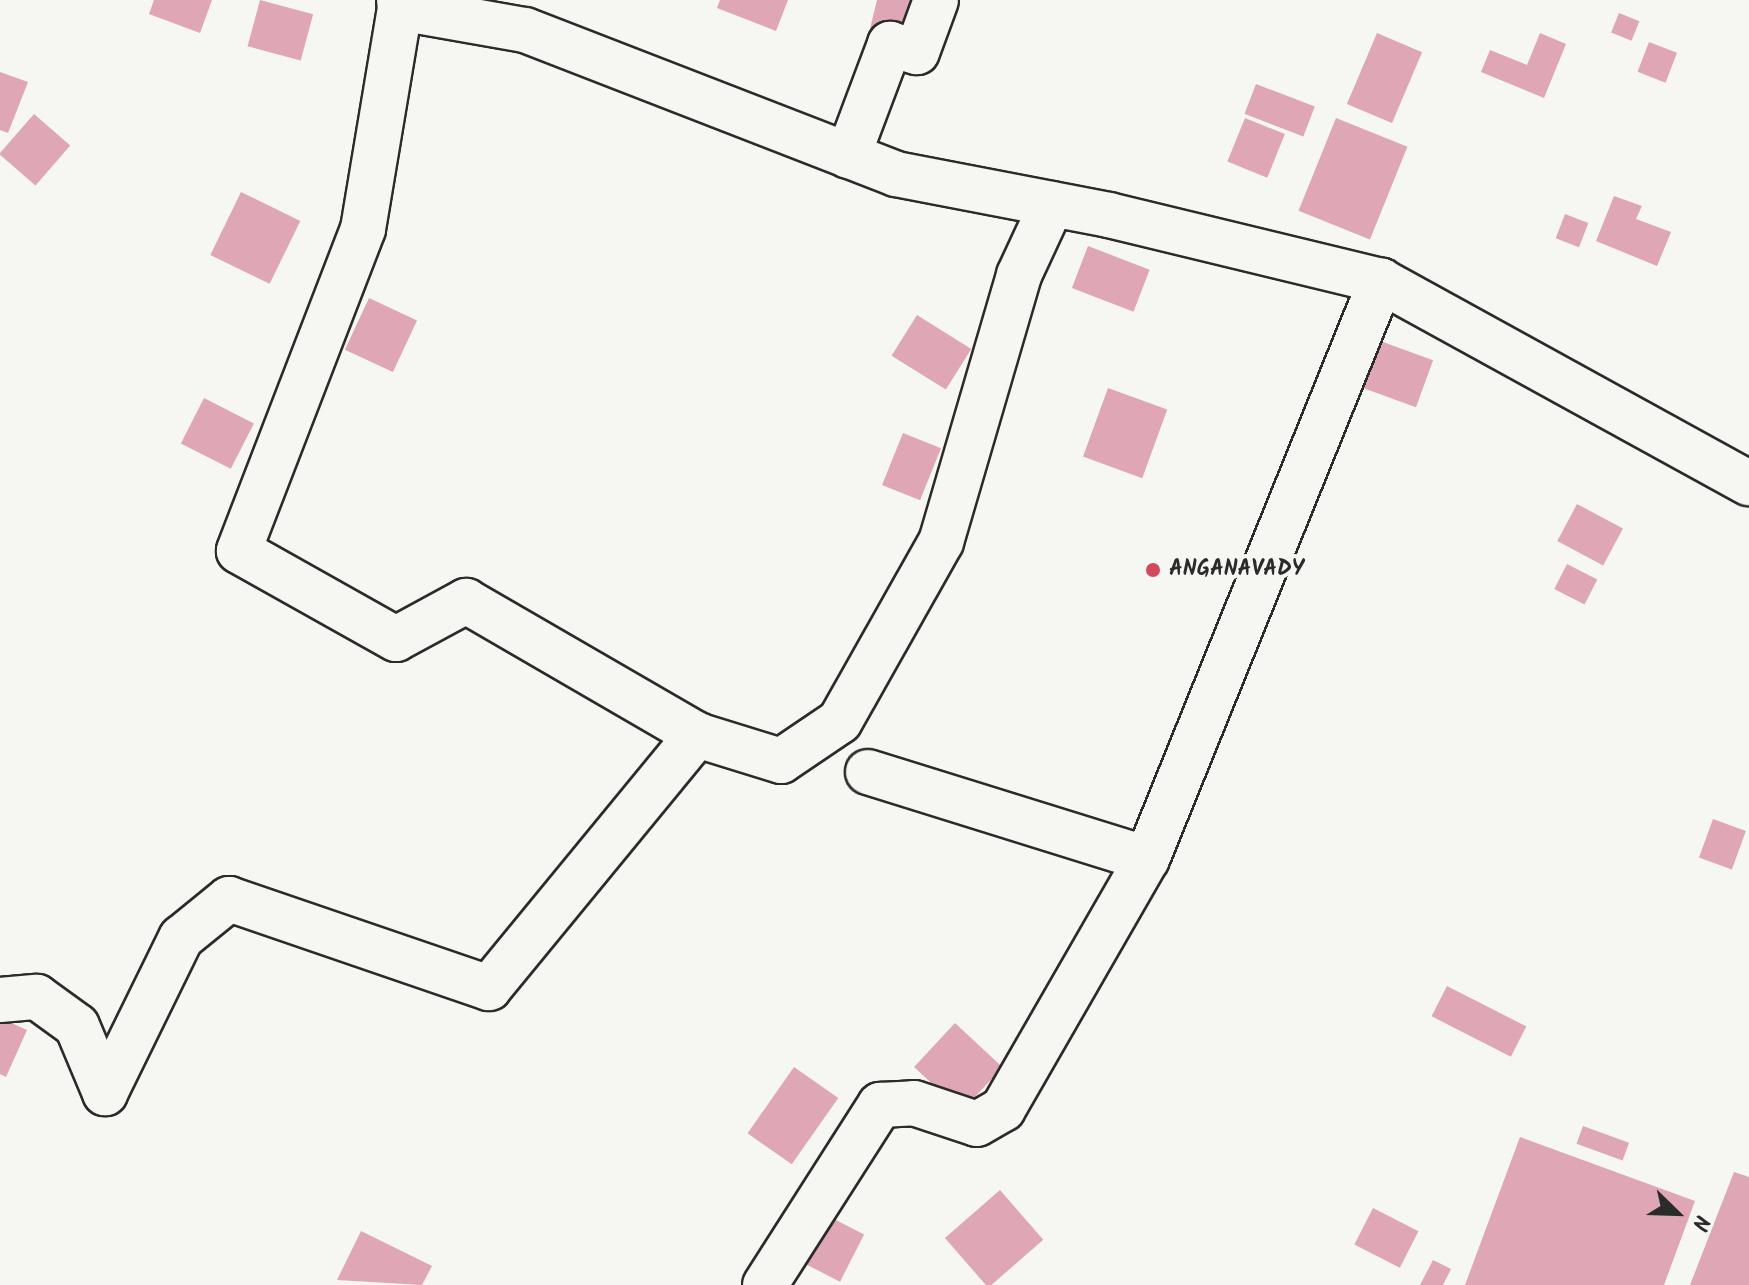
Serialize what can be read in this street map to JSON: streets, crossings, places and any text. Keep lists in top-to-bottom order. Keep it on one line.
{"places":["ANGANAVADY"],"north":"bottom right"}
